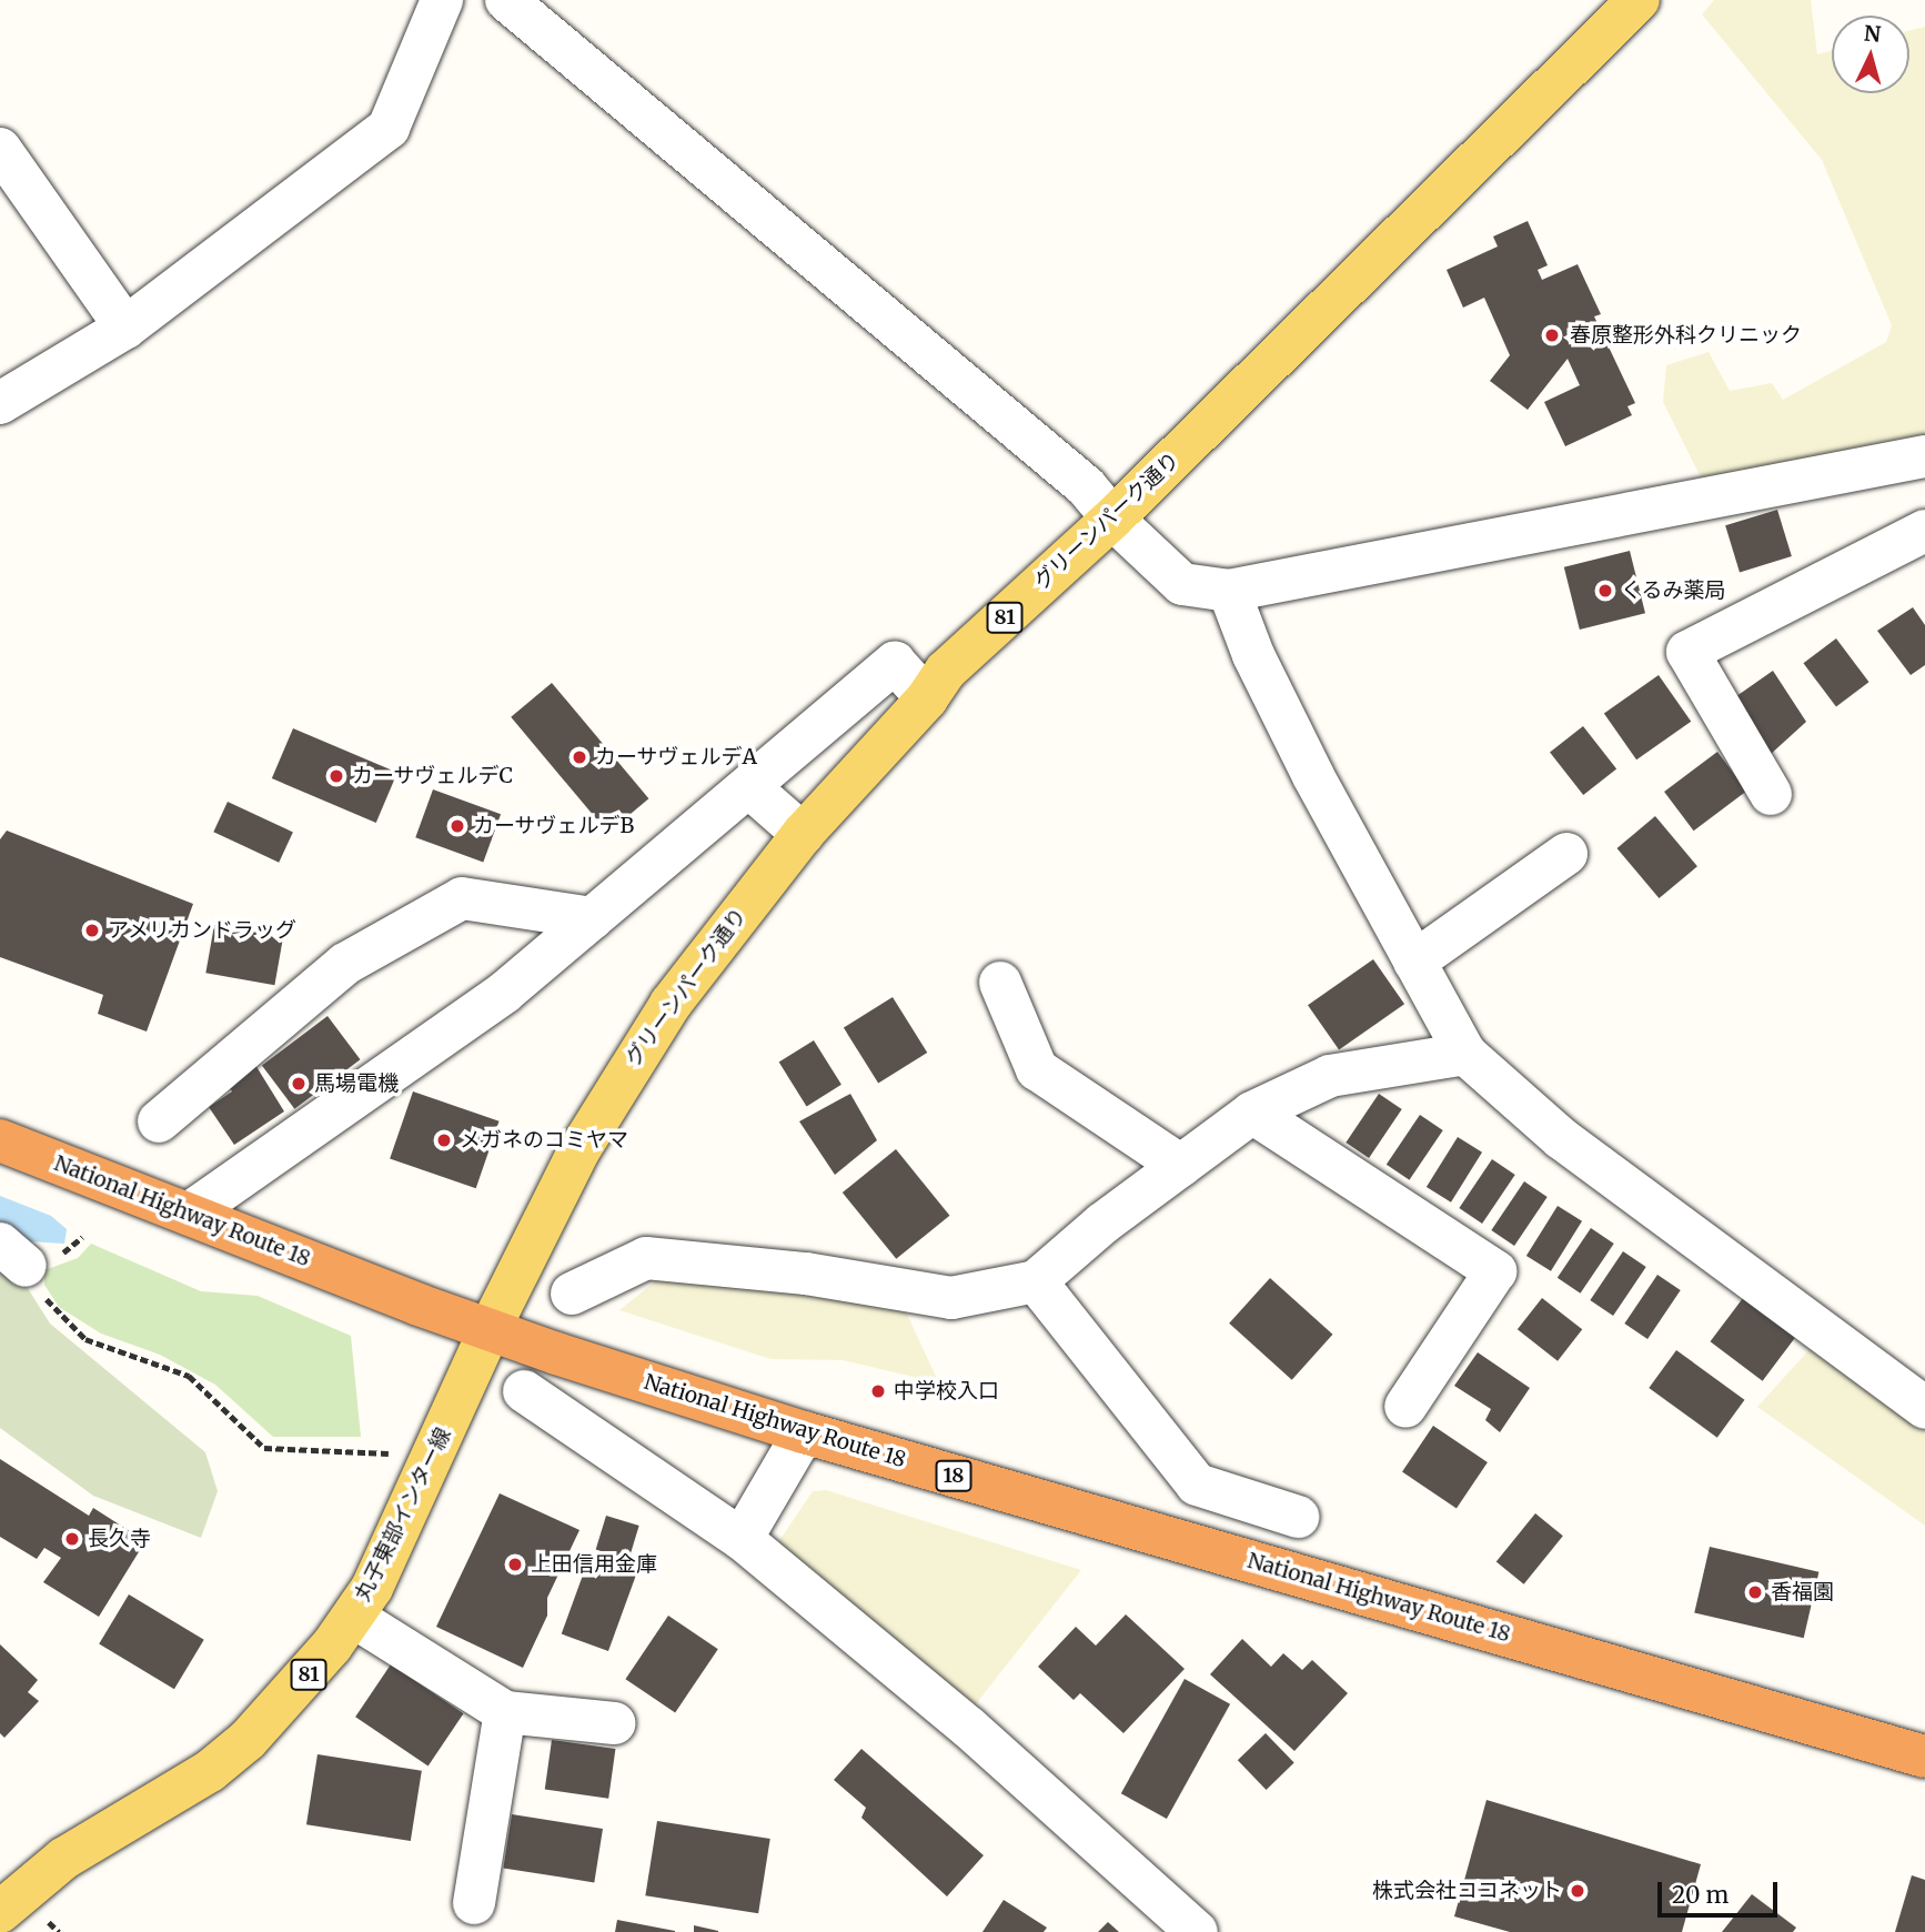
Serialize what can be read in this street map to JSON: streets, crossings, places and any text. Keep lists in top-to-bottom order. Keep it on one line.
{"streets":{"highway":["National Highway Route 18","18"],"main road":["グリーンパーク通り","81","丸子東部インター線"]},"crossings":[["グリーンパーク通り","National Highway Route 18"],["グリーンパーク通り","丸子東部インター線"],["National Highway Route 18","丸子東部インター線"]],"places":["春原整形外科クリニック","くるみ薬局","カーサヴェルデA","カーサヴェルデC","カーサヴェルデB","アメリカンドラッグ","馬場電機","メガネのコミヤマ","中学校入口","長久寺","上田信用金庫","香福園","株式会社ココネット"],"scale_bar":"20 m","north":"top"}
